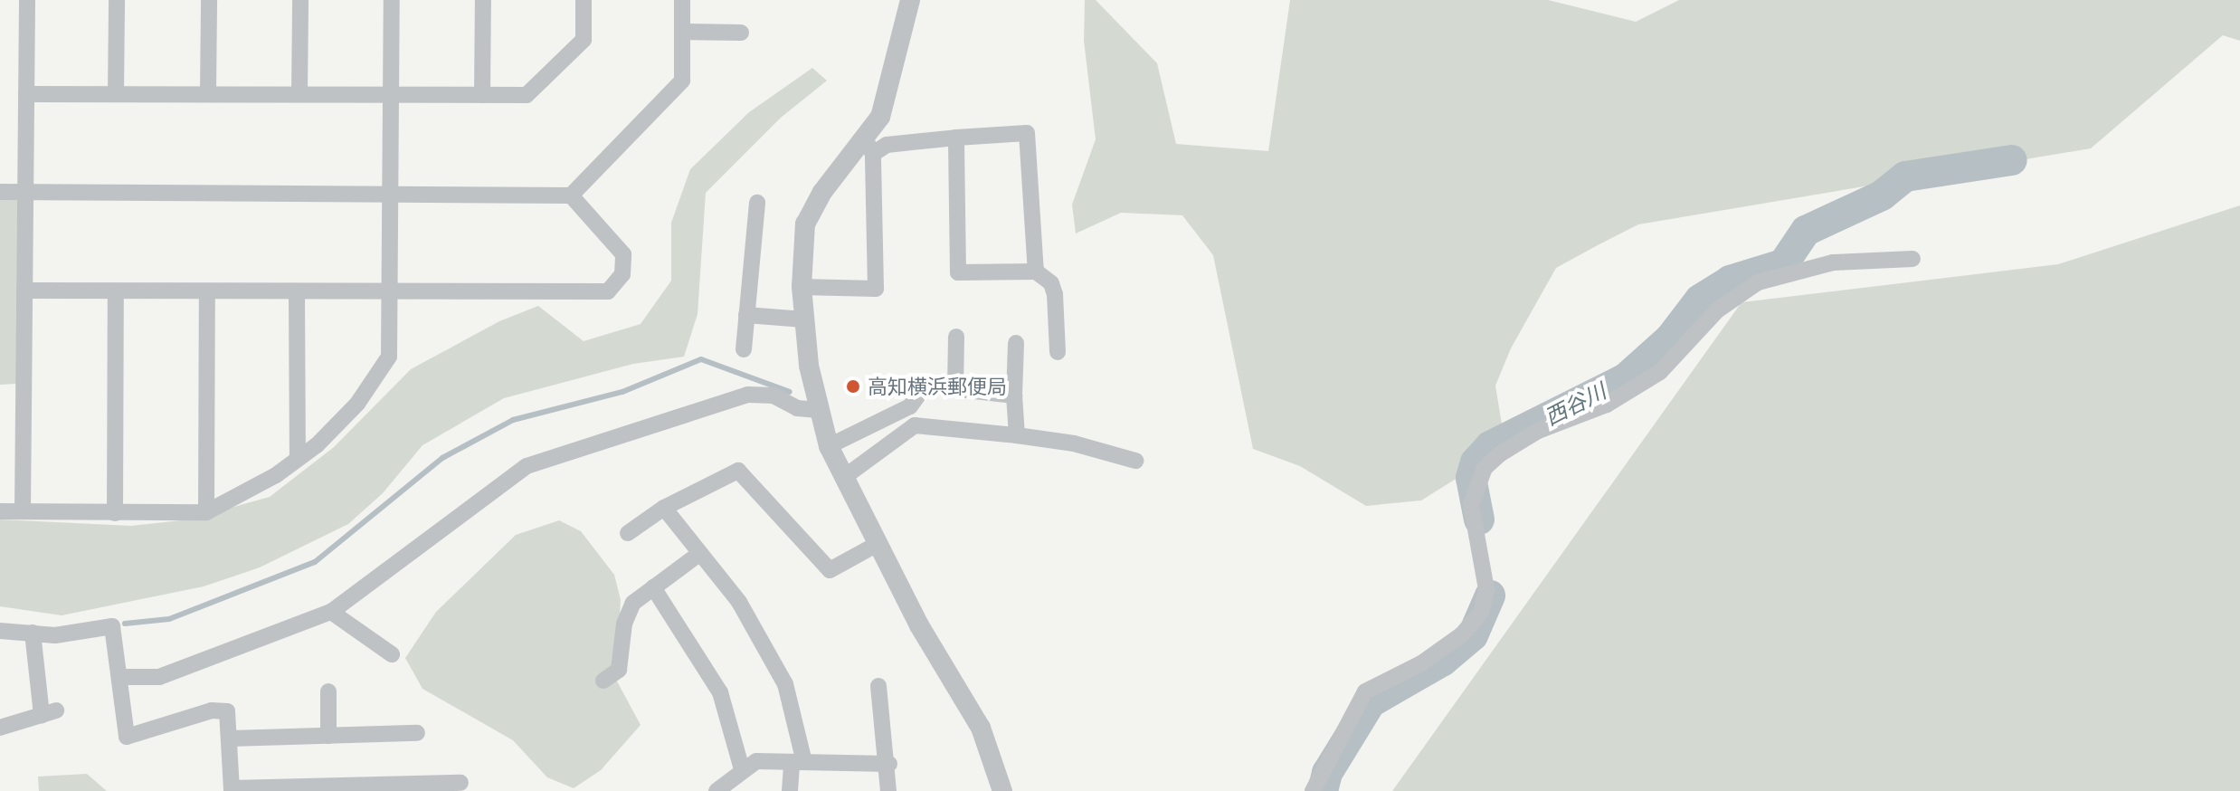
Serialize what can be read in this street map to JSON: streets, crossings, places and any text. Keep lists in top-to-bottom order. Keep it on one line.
{"water":["西谷川"],"places":["高知横浜郵便局"]}
